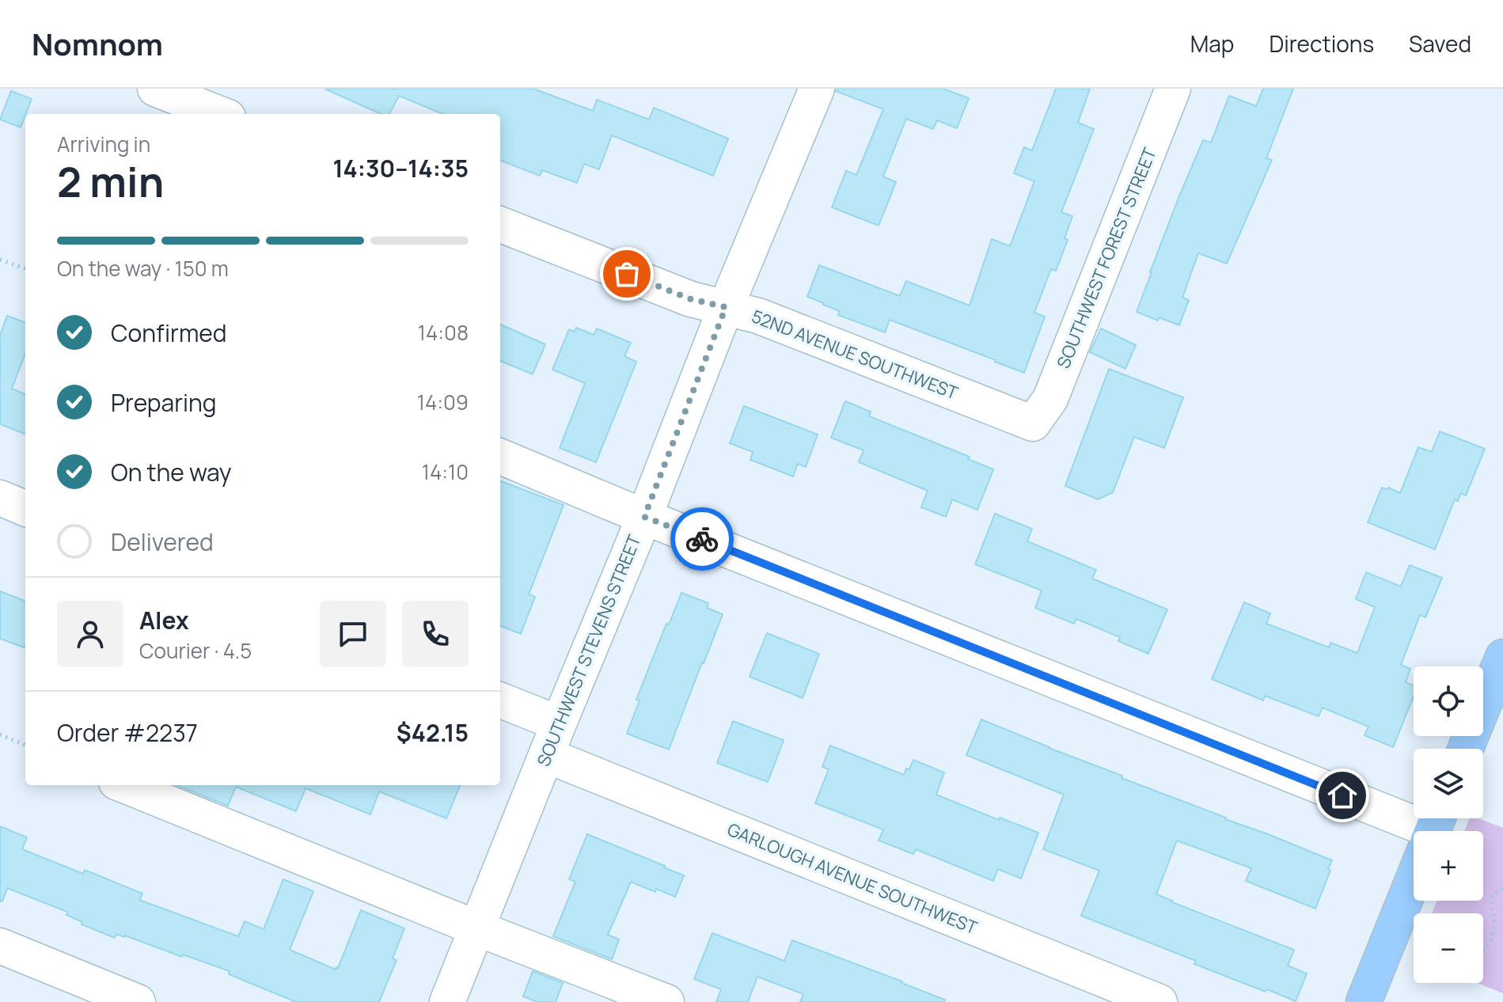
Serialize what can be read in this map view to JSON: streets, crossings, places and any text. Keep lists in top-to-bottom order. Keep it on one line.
{"streets":{"street":["SOUTHWEST FOREST STREET","52ND AVENUE SOUTHWEST","SOUTHWEST STEVENS STREET","GARLOUGH AVENUE SOUTHWEST"]},"crossings":[["SOUTHWEST FOREST STREET","52ND AVENUE SOUTHWEST"],["52ND AVENUE SOUTHWEST","SOUTHWEST STEVENS STREET"],["SOUTHWEST STEVENS STREET","GARLOUGH AVENUE SOUTHWEST"]],"page":{"header":"Nomnom","nav":["Map","Directions","Saved"],"heading":["2 min","Arriving in","14:30–14:35"],"panel":["Alex","Courier · 4.5","Order #2237","$42.15"],"bar":"On the way · 150 m","list":[["Confirmed","14:08"],["Preparing","14:09"],["On the way","14:10"],"Delivered"],"map_buttons":["+","−"]}}
